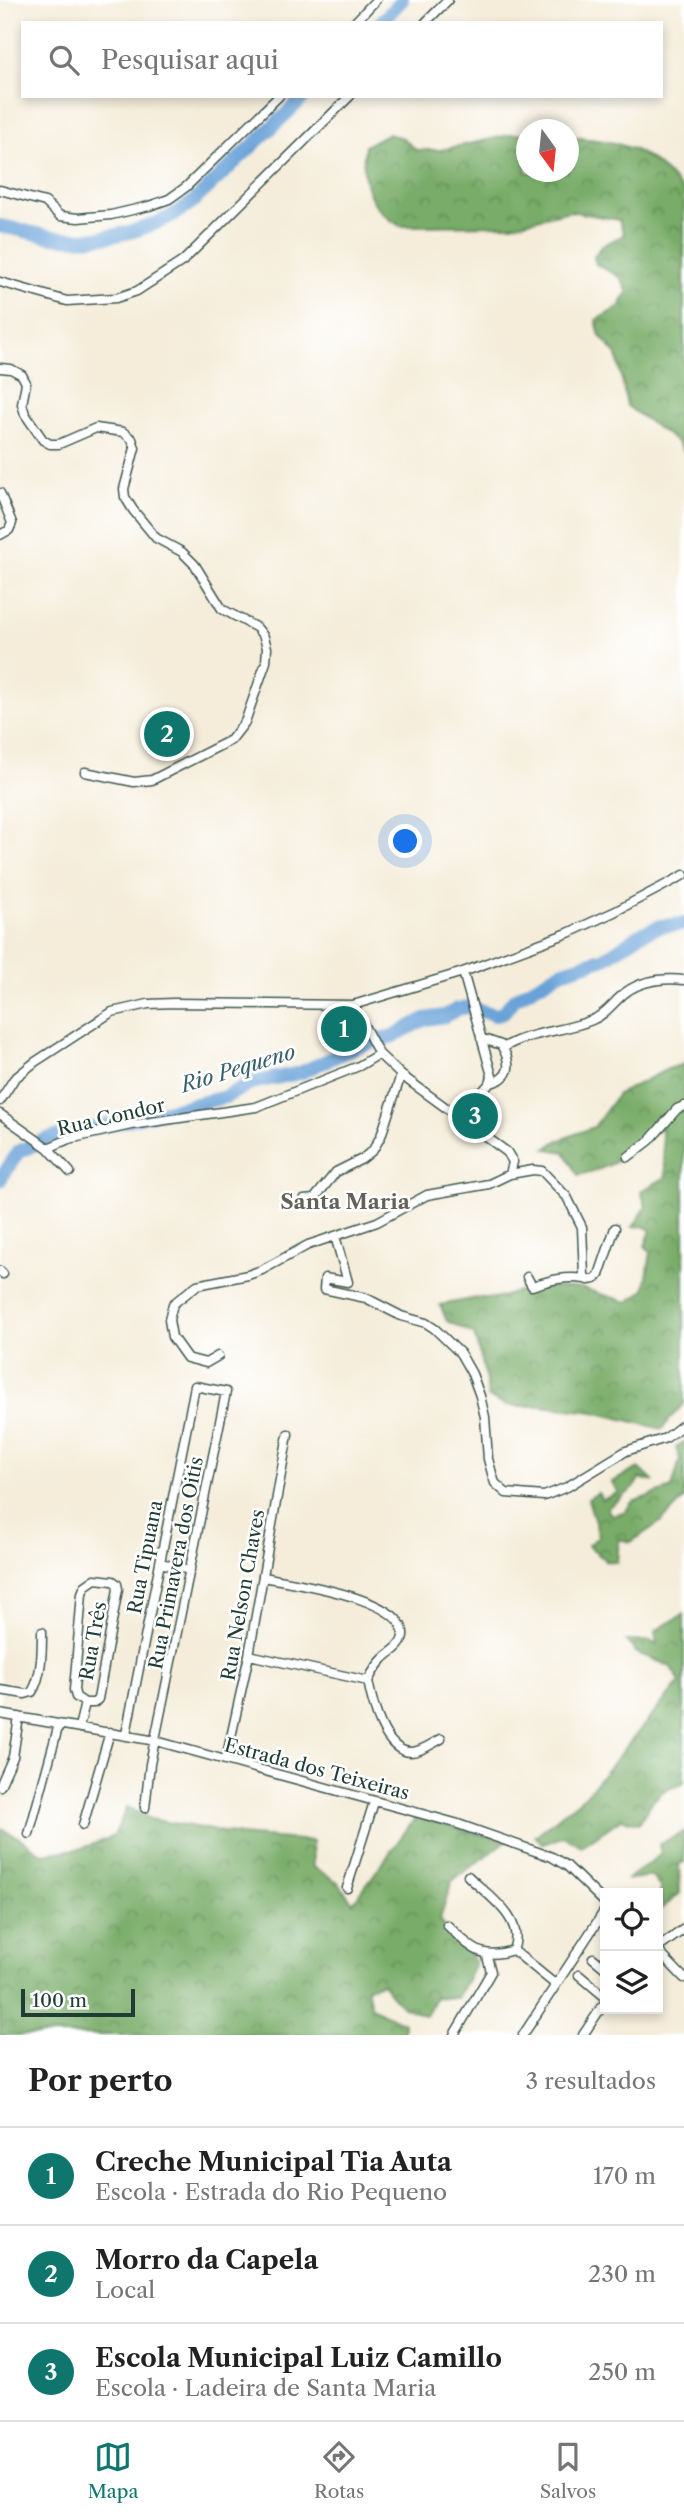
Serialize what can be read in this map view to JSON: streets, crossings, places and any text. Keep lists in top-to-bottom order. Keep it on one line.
{"streets":{"street":["Rua Condor","Rua Tipuana","Rua Primavera dos Oitis","Rua Nelson Chaves","Rua Três","Estrada dos Teixeiras"]},"crossings":[["Rua Tipuana","Rua Primavera dos Oitis"],["Rua Tipuana","Estrada dos Teixeiras"],["Rua Primavera dos Oitis","Estrada dos Teixeiras"],["Rua Nelson Chaves","Estrada dos Teixeiras"]],"districts":["Santa Maria"],"water":["Rio Pequeno"],"scale_bar":"100 m","north":"bottom","page":{"search":"Pesquisar aqui","pins":["2","1","3"],"scale":"100 m","heading":["Por perto","3 resultados"],"list":[{"mark":"1","name":"Creche Municipal Tia Auta","note":"Escola · Estrada do Rio Pequeno","value":"170 m"},{"mark":"2","name":"Morro da Capela","note":"Local","value":"230 m"},{"mark":"3","name":"Escola Municipal Luiz Camillo","note":"Escola · Ladeira de Santa Maria","value":"250 m"}],"nav":["Mapa","Rotas","Salvos"]}}
